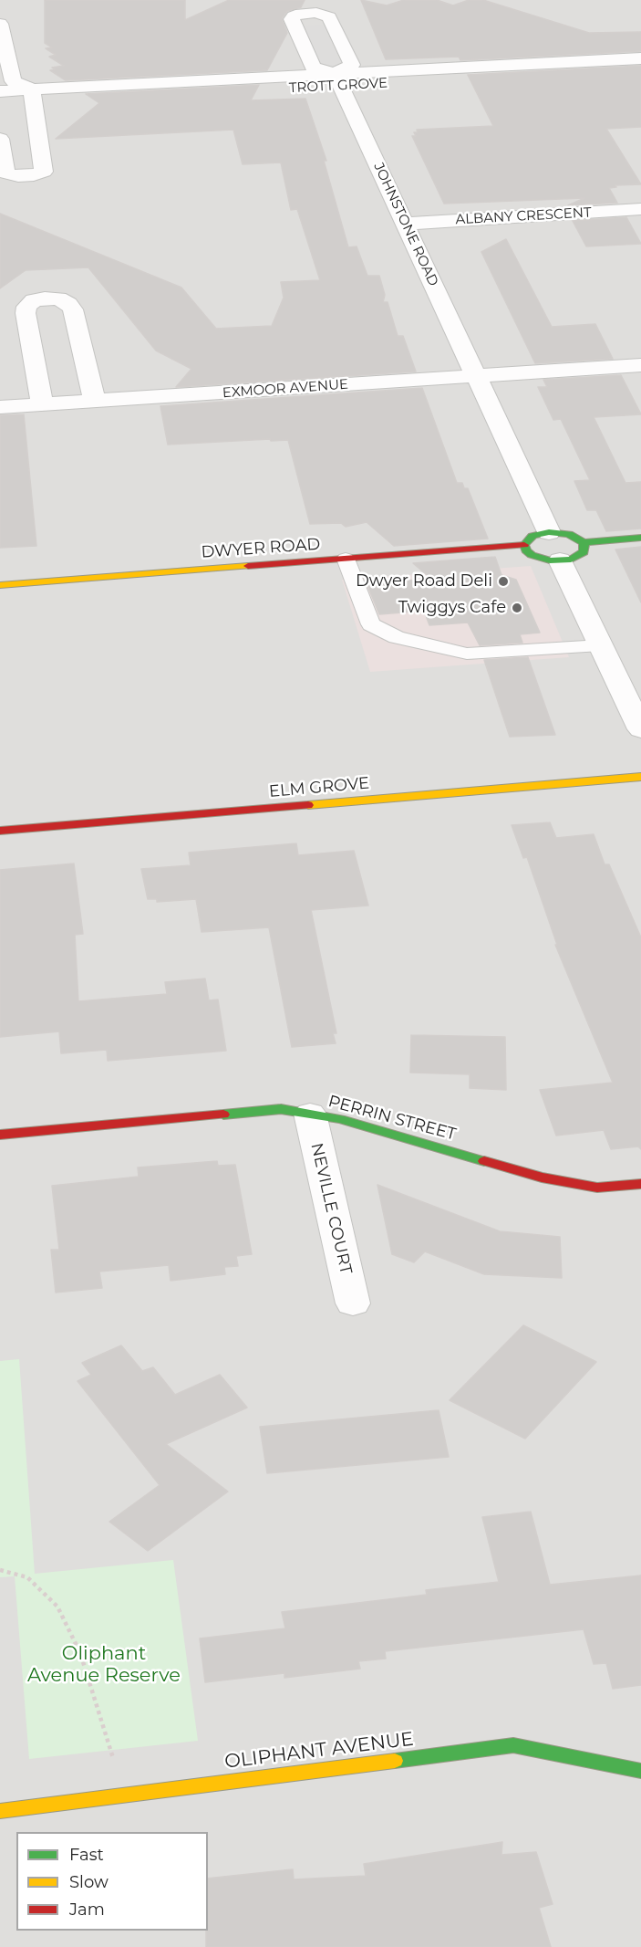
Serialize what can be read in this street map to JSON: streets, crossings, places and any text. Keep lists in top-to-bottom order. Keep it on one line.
{"streets":{"street":["TROTT GROVE","ALBANY CRESCENT","JOHNSTONE ROAD","EXMOOR AVENUE","DWYER ROAD","ELM GROVE","PERRIN STREET","NEVILLE COURT","OLIPHANT AVENUE"]},"crossings":[["TROTT GROVE","JOHNSTONE ROAD"],["ALBANY CRESCENT","JOHNSTONE ROAD"],["JOHNSTONE ROAD","EXMOOR AVENUE"],["PERRIN STREET","NEVILLE COURT"]],"parks":["Oliphant Avenue Reserve"],"places":["Dwyer Road Deli","Twiggys Cafe"],"legend":["Fast","Slow","Jam"]}
